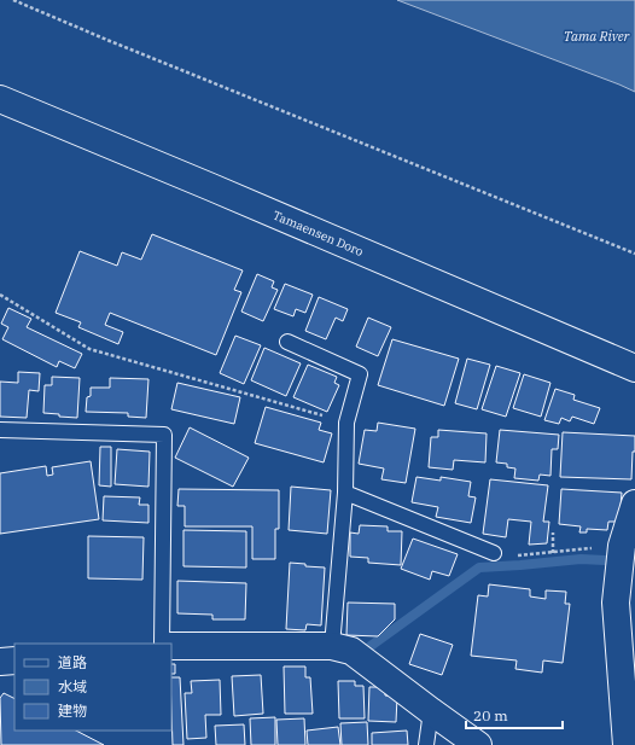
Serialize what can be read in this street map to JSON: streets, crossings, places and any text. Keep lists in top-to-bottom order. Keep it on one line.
{"streets":{"street":["Tamaensen Doro"]},"water":["Tama River"],"legend":["道路","水域","建物"],"scale_bar":"20 m"}
